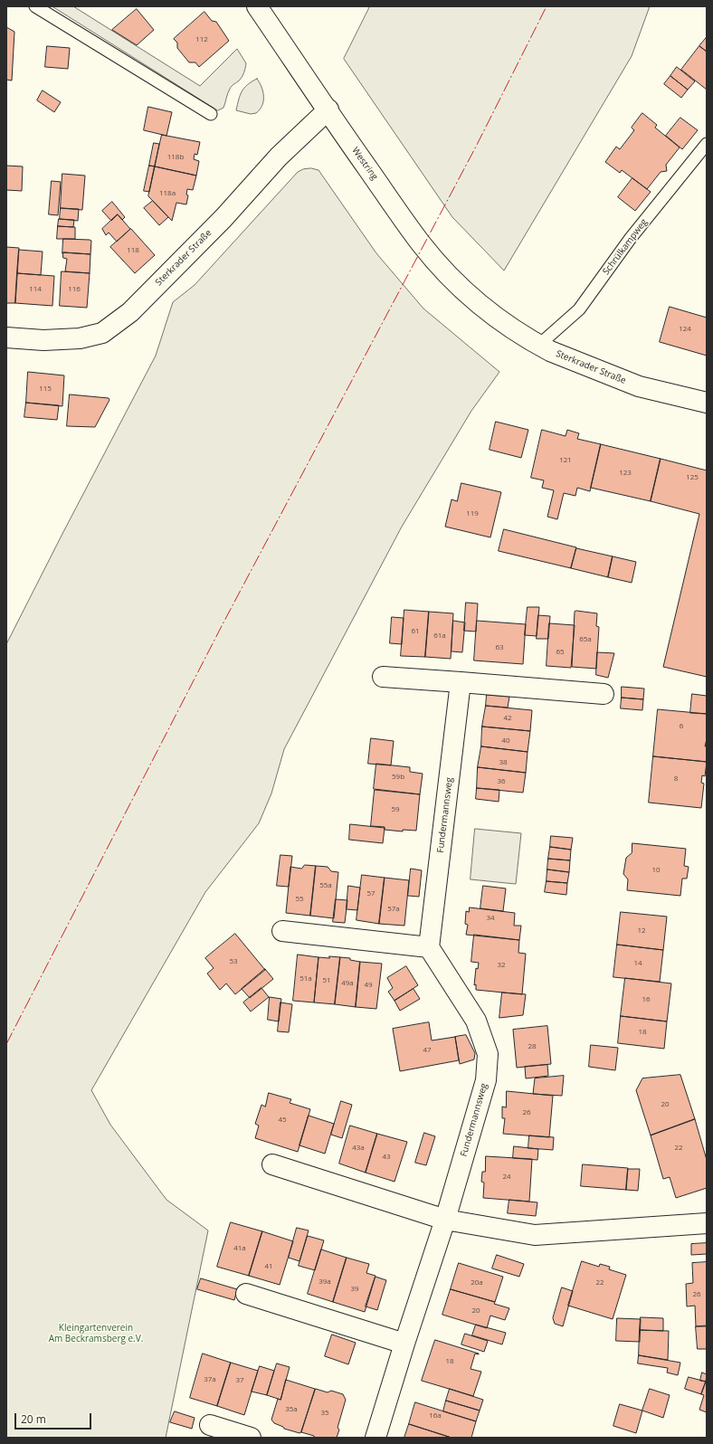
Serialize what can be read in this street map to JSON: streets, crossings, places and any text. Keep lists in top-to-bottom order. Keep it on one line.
{"streets":{"street":["Westring","Sterkrader Straße","Fundermannsweg"],"lane":["Schrülkampweg"]},"crossings":[["Westring","Sterkrader Straße"],["Schrülkampweg","Sterkrader Straße"]],"parks":["Kleingartenverein Am Beckramsberg e.V."],"house_numbers":["112","118b","118a","118","114","116","124","115","121","123","125","119","61","61a","65a","63","65","42","6","40","38","59b","8","36","59","10","55a","57","55","57a","34","12","53","14","32","51a","51","49a","49","16","18","28","47","20","26","45","43a","22","43","24","41a","41","39a","20a","22","39","26","20","18","37a","37","35a","35","16a"],"scale_bar":"20 m"}
